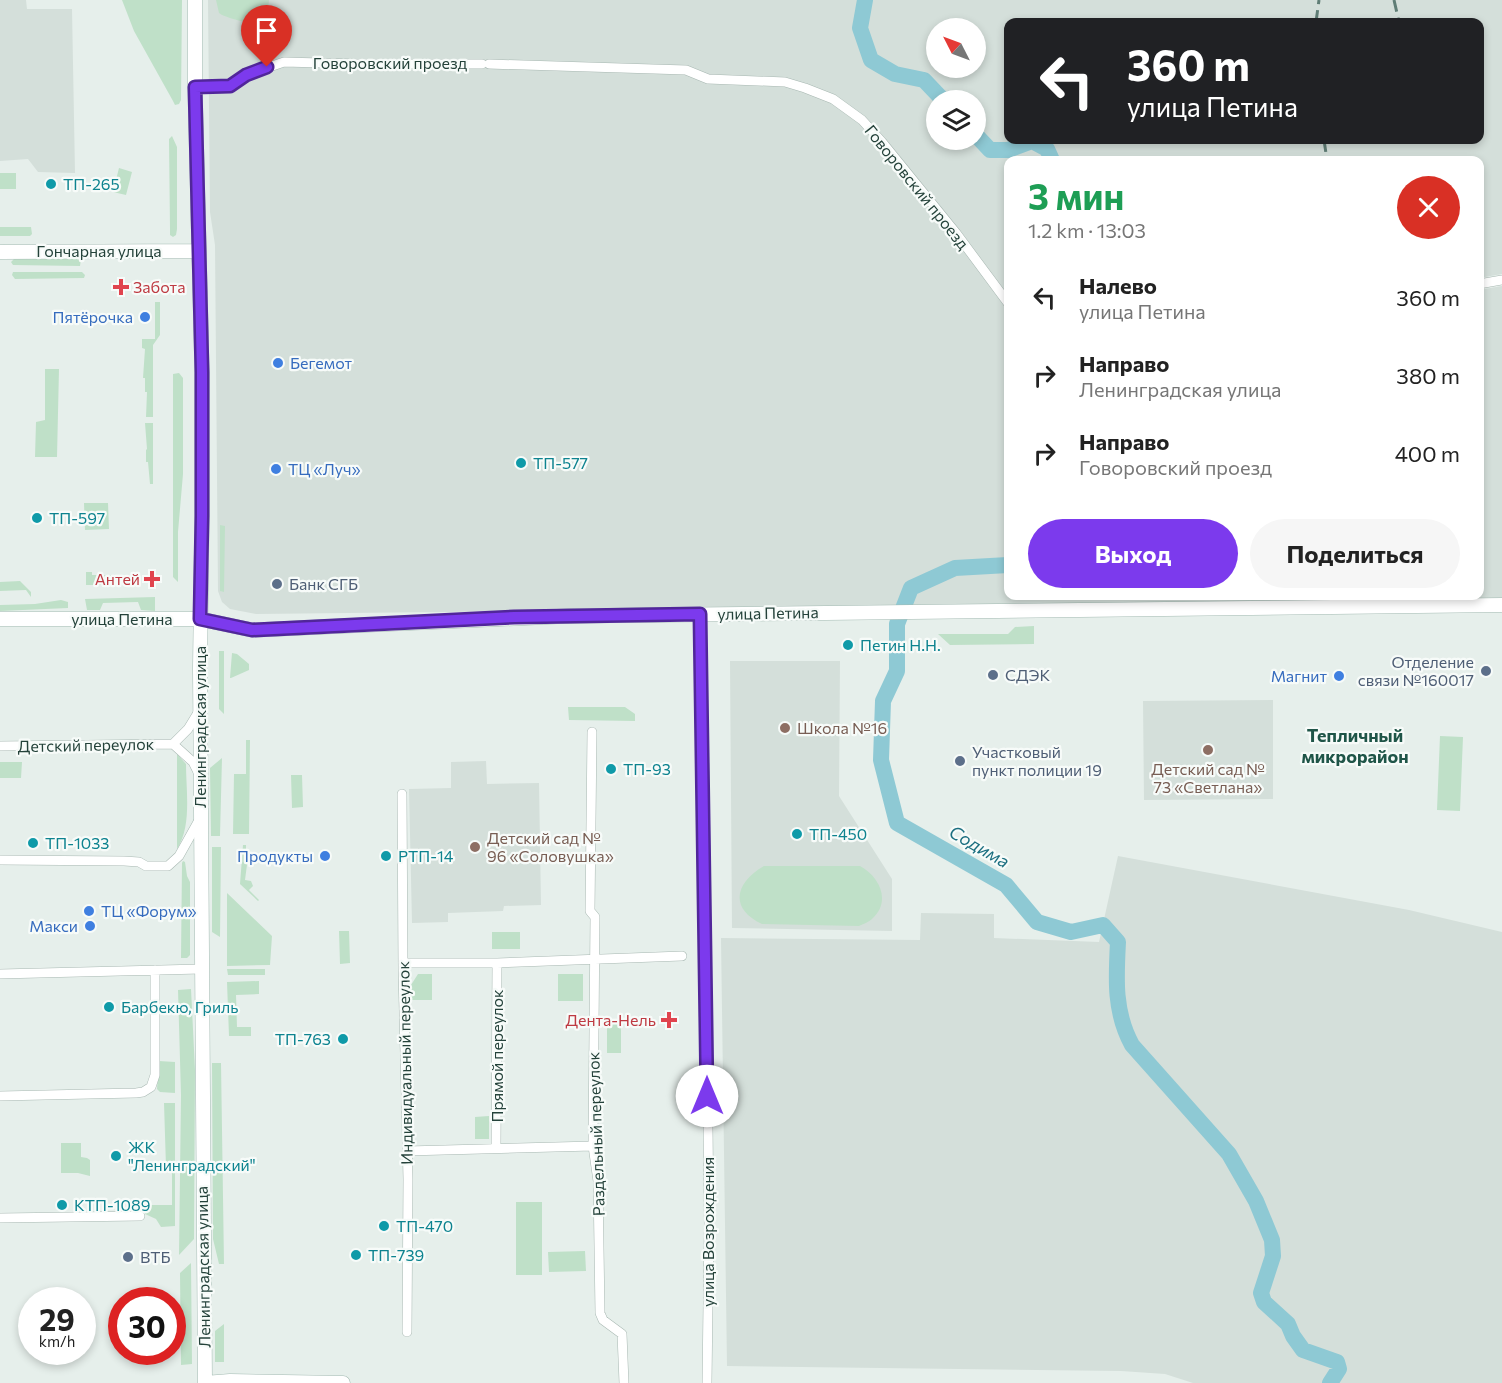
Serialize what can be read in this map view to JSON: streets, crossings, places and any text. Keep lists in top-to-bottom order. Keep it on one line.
{"streets":{"street":["Говоровский проезд","Гончарная улица","улица Петина","Ленинградская улица","Детский переулок","Прямой переулок","Индивидуальный переулок","Раздельный переулок","улица Возрождения"]},"crossings":[["Говоровский проезд","Ленинградская улица"],["Гончарная улица","Ленинградская улица"],["улица Петина","Ленинградская улица"],["улица Петина","улица Возрождения"],["Ленинградская улица","Детский переулок"]],"districts":["Тепличный микрорайон"],"water":["Содима"],"places":{"other":["ТП-265","Пятёрочка","Бегемот","ТП-577","ТЦ «Луч»","ТП-597","Банк СГБ","Петин Н.Н.","Отделение связи №160017","СДЭК","Магнит","Школа №16","Детский сад № 73 «Светлана»","Участковый пункт полиции 19","ТП-93","ТП-450","ТП-1033","Детский сад № 96 «Соловушка»","Продукты","РТП-14","ТЦ «Форум»","Макси","Барбекю, Гриль","ТП-763","ЖК \"Ленинградский\"","КТП-1089","ТП-470","ТП-739","ВТБ"],"health":["Забота","Антей","Дента-Нель"]},"north":"top left","page":{"turn":["360 m","улица Петина"],"heading":["3 мин","1.2 km · 13:03"],"list":[{"name":"Налево","note":"улица Петина","value":"360 m"},{"name":"Направо","note":"Ленинградская улица","value":"380 m"},{"name":"Направо","note":"Говоровский проезд","value":"400 m"}],"buttons":["Выход","Поделиться"],"speed":"29 km/h","limit":"30"}}
